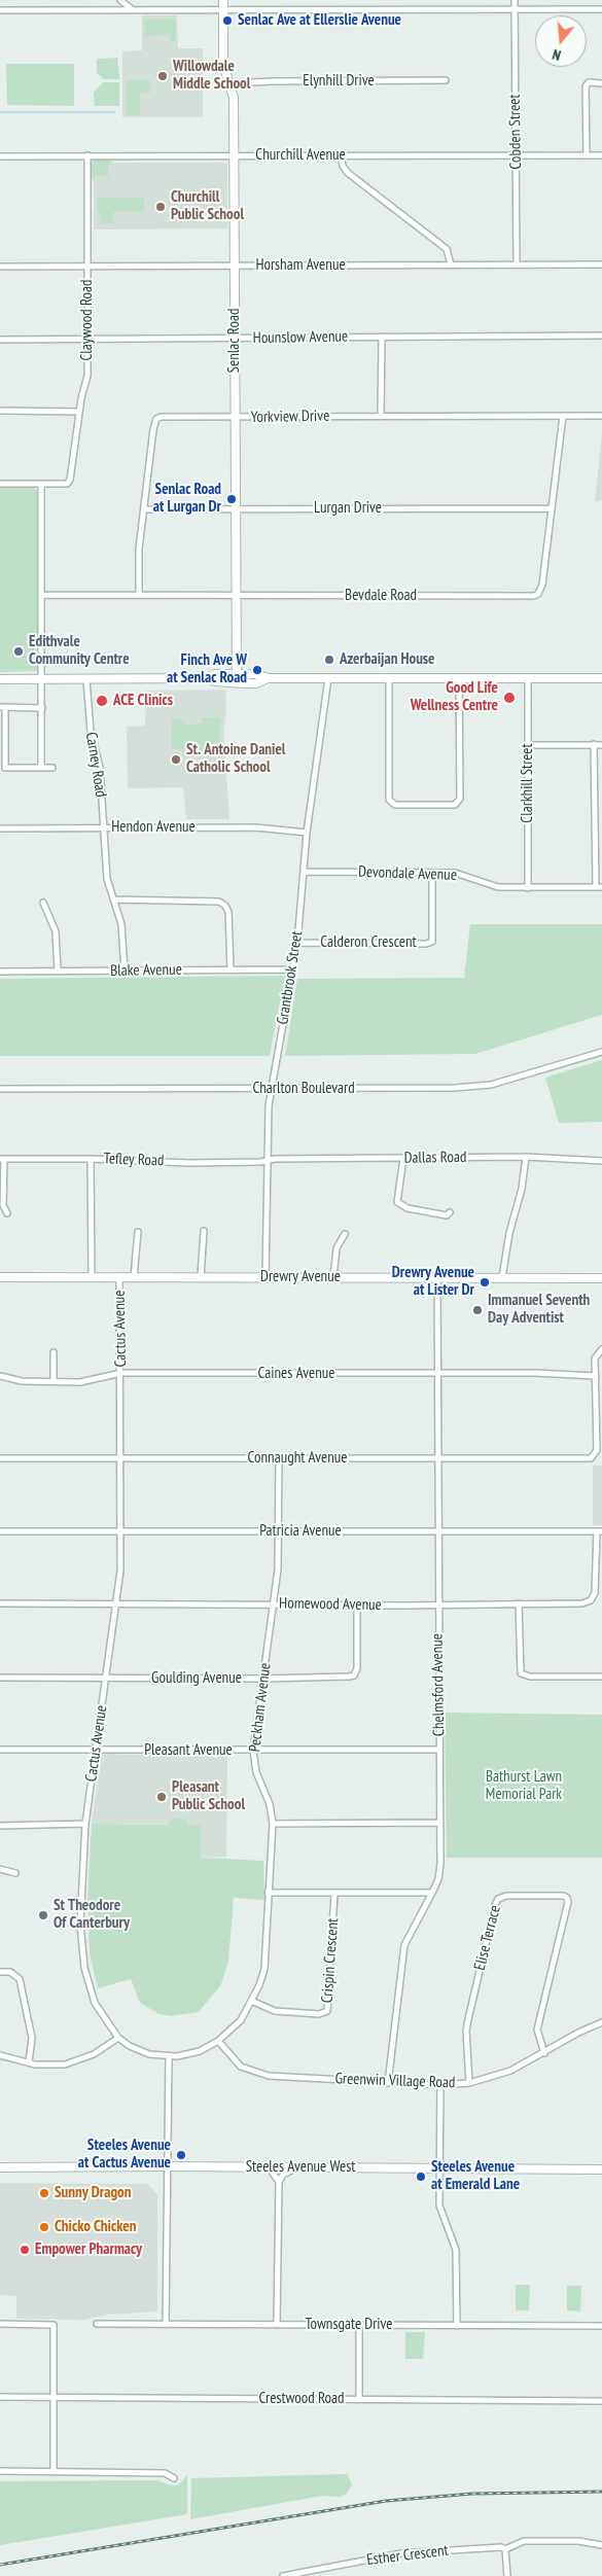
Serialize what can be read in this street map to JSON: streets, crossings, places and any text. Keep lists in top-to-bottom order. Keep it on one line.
{"streets":{"street":["Elynhill Drive","Cobden Street","Churchill Avenue","Horsham Avenue","Claywood Road","Hounslow Avenue","Senlac Road","Yorkview Drive","Lurgan Drive","Bevdale Road","Carney Road","Clarkhill Street","Hendon Avenue","Devondale Avenue","Calderon Crescent","Blake Avenue","Grantbrook Street","Charlton Boulevard","Dallas Road","Tefley Road","Drewry Avenue","Cactus Avenue","Caines Avenue","Connaught Avenue","Patricia Avenue","Homewood Avenue","Goulding Avenue","Chelmsford Avenue","Peckham Avenue","Pleasant Avenue","Elise Terrace","Crispin Crescent","Greenwin Village Road","Steeles Avenue West","Townsgate Drive","Crestwood Road","Esther Crescent"]},"crossings":[["Elynhill Drive","Senlac Road"],["Cobden Street","Churchill Avenue"],["Cobden Street","Horsham Avenue"],["Churchill Avenue","Claywood Road"],["Churchill Avenue","Senlac Road"],["Horsham Avenue","Claywood Road"],["Horsham Avenue","Senlac Road"],["Claywood Road","Hounslow Avenue"],["Hounslow Avenue","Senlac Road"],["Senlac Road","Yorkview Drive"],["Senlac Road","Lurgan Drive"],["Senlac Road","Bevdale Road"],["Yorkview Drive","Lurgan Drive"],["Yorkview Drive","Bevdale Road"],["Lurgan Drive","Bevdale Road"],["Carney Road","Hendon Avenue"],["Carney Road","Blake Avenue"],["Clarkhill Street","Devondale Avenue"],["Hendon Avenue","Grantbrook Street"],["Devondale Avenue","Calderon Crescent"],["Devondale Avenue","Grantbrook Street"],["Calderon Crescent","Grantbrook Street"],["Blake Avenue","Grantbrook Street"],["Grantbrook Street","Charlton Boulevard"],["Grantbrook Street","Dallas Road"],["Grantbrook Street","Tefley Road"],["Grantbrook Street","Drewry Avenue"],["Dallas Road","Tefley Road"],["Drewry Avenue","Cactus Avenue"],["Drewry Avenue","Chelmsford Avenue"],["Cactus Avenue","Caines Avenue"],["Cactus Avenue","Connaught Avenue"],["Cactus Avenue","Patricia Avenue"],["Cactus Avenue","Homewood Avenue"],["Cactus Avenue","Goulding Avenue"],["Cactus Avenue","Peckham Avenue"],["Cactus Avenue","Pleasant Avenue"],["Caines Avenue","Connaught Avenue"],["Caines Avenue","Chelmsford Avenue"],["Connaught Avenue","Chelmsford Avenue"],["Connaught Avenue","Peckham Avenue"],["Patricia Avenue","Homewood Avenue"],["Patricia Avenue","Chelmsford Avenue"],["Patricia Avenue","Peckham Avenue"],["Homewood Avenue","Goulding Avenue"],["Homewood Avenue","Chelmsford Avenue"],["Homewood Avenue","Peckham Avenue"],["Goulding Avenue","Peckham Avenue"],["Chelmsford Avenue","Pleasant Avenue"],["Chelmsford Avenue","Greenwin Village Road"],["Peckham Avenue","Pleasant Avenue"],["Peckham Avenue","Crispin Crescent"],["Peckham Avenue","Greenwin Village Road"],["Elise Terrace","Greenwin Village Road"]],"parks":["Bathurst Lawn Memorial Park"],"places":["Senlac Ave at Ellerslie Avenue","Willowdale Middle School","Churchill Public School","Senlac Road at Lurgan Dr","Edithvale Community Centre","Azerbaijan House","Finch Ave W at Senlac Road","Good Life Wellness Centre","ACE Clinics","St. Antoine Daniel Catholic School","Drewry Avenue at Lister Dr","Immanuel Seventh Day Adventist","Pleasant Public School","St Theodore Of Canterbury","Steeles Avenue at Cactus Avenue","Steeles Avenue at Emerald Lane","Sunny Dragon","Chicko Chicken","Empower Pharmacy"],"north":"bottom"}
